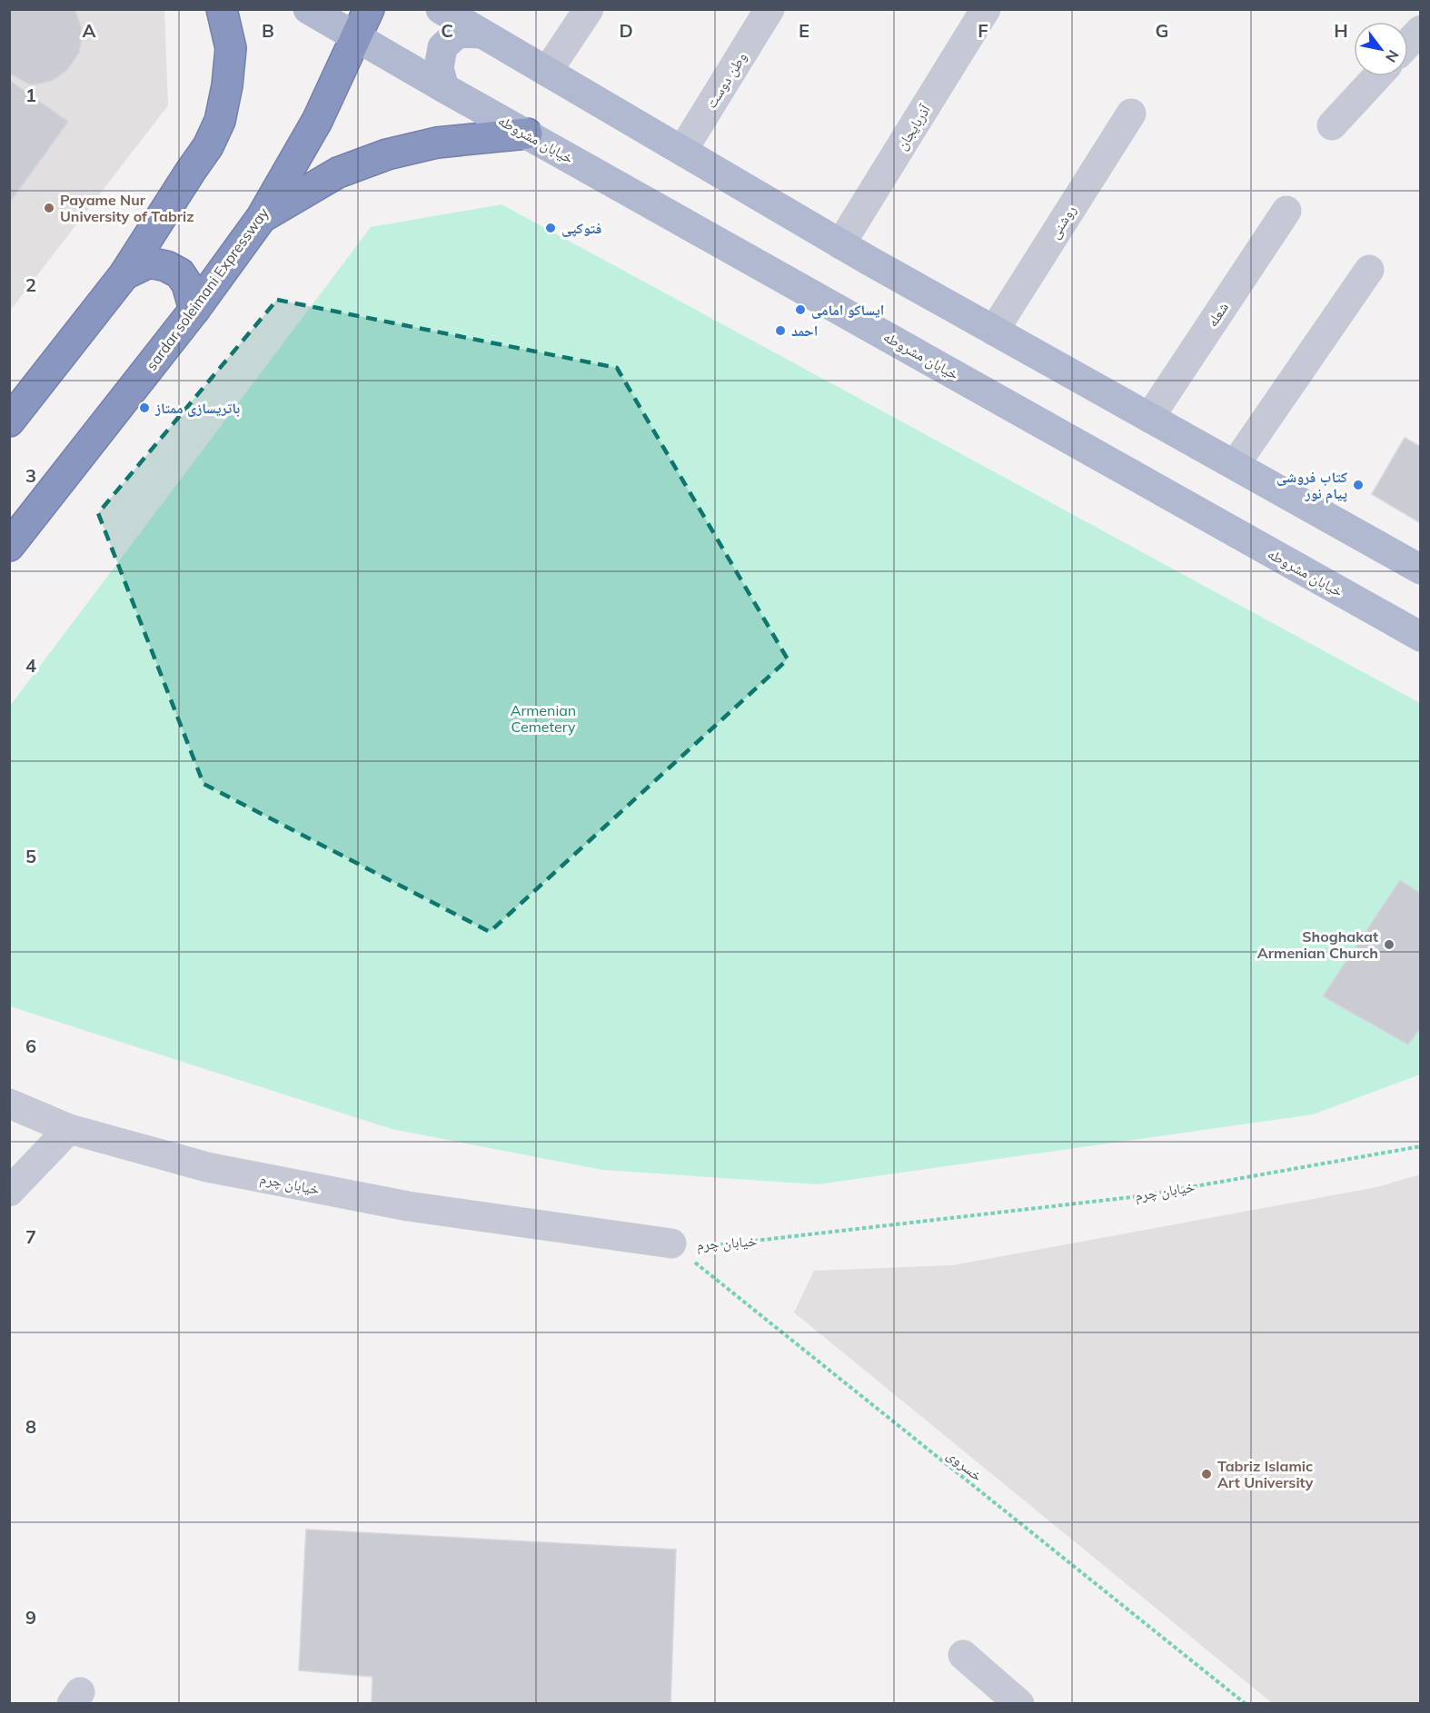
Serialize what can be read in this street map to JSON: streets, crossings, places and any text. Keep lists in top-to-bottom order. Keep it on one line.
{"streets":{"highway":["sardar soleimani Expressway"],"main road":["خیابان مشروطه"],"street":["وطن دوست","آذربایجان","روشنی","شعله","خیابان چرم"],"path":["خسروی"]},"crossings":[["خیابان مشروطه","sardar soleimani Expressway"],["خیابان چرم","خسروی"]],"parks":["Armenian Cemetery"],"places":["Payame Nur University of Tabriz","فتوکپی","ایساکو امامی","احمد","باتریسازی ممتاز","کتاب فروشی پیام نور","Shoghakat Armenian Church","Tabriz Islamic Art University"],"north":"bottom right","grid":{"columns":["A","B","C","D","E","F","G","H"],"rows":["1","2","3","4","5","6","7","8","9"]}}
